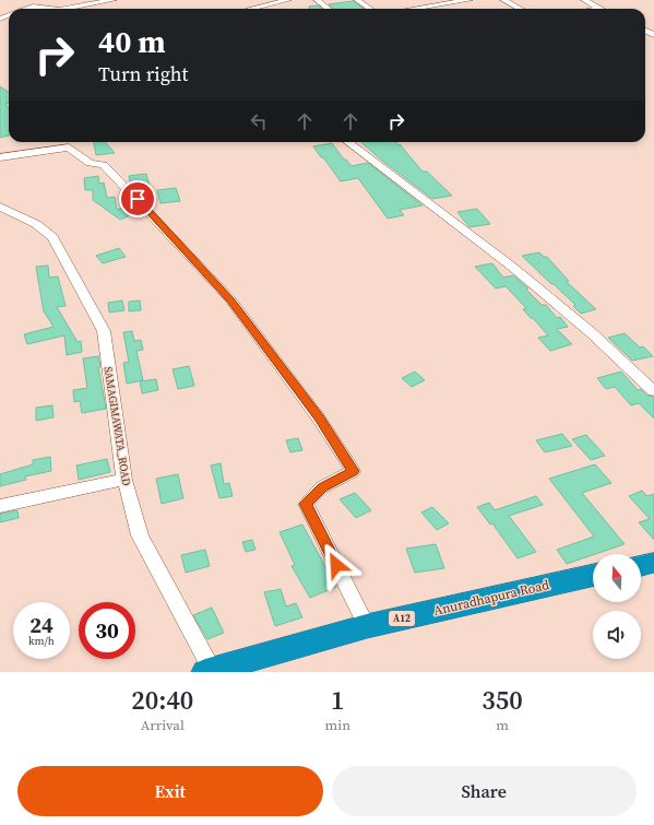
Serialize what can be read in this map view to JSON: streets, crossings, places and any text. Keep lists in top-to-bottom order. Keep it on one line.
{"streets":{"highway":["Anuradhapura Road","A12"],"street":["SAMAGIMAWATA_ROAD"]},"crossings":[["SAMAGIMAWATA_ROAD","Anuradhapura Road"]],"north":"top","page":{"turn":["40 m","Turn right"],"speed":"24 km/h","limit":"30","eta":["20:40","Arrival","1","min","350","m"],"buttons":["Exit","Share"]}}
